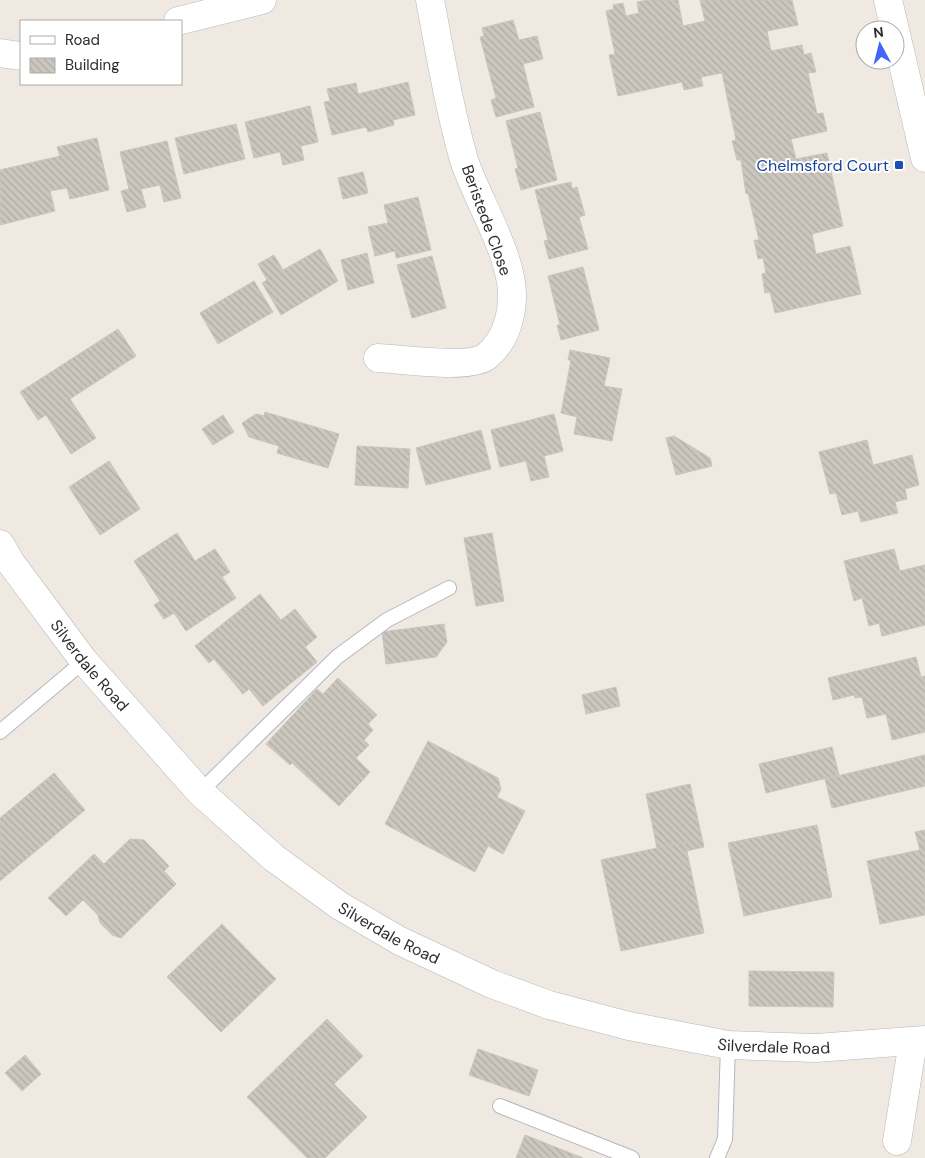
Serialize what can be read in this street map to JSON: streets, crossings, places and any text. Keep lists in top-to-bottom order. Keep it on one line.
{"streets":{"street":["Beristede Close","Silverdale Road"]},"places":{"transit":["Chelmsford Court"]},"legend":["Road","Building"],"north":"top"}
